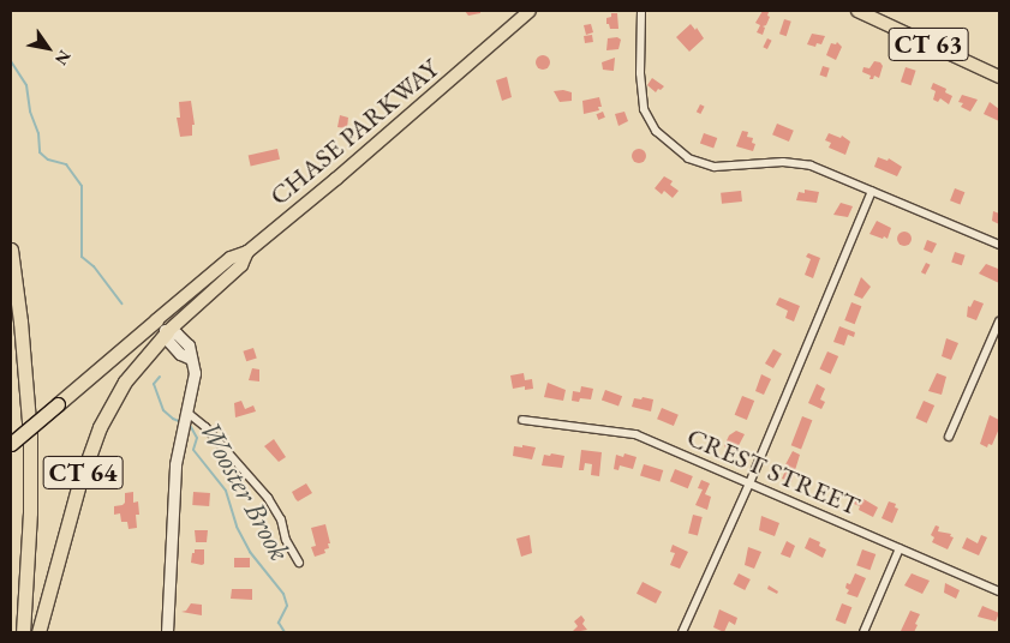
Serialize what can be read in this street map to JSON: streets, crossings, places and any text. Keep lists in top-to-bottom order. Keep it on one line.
{"streets":{"highway":["CT 64"],"main road":["CT 63","CHASE PARKWAY"],"street":["CREST STREET"]},"crossings":[["CHASE PARKWAY","CT 64"]],"water":["Wooster Brook"],"north":"bottom right"}
